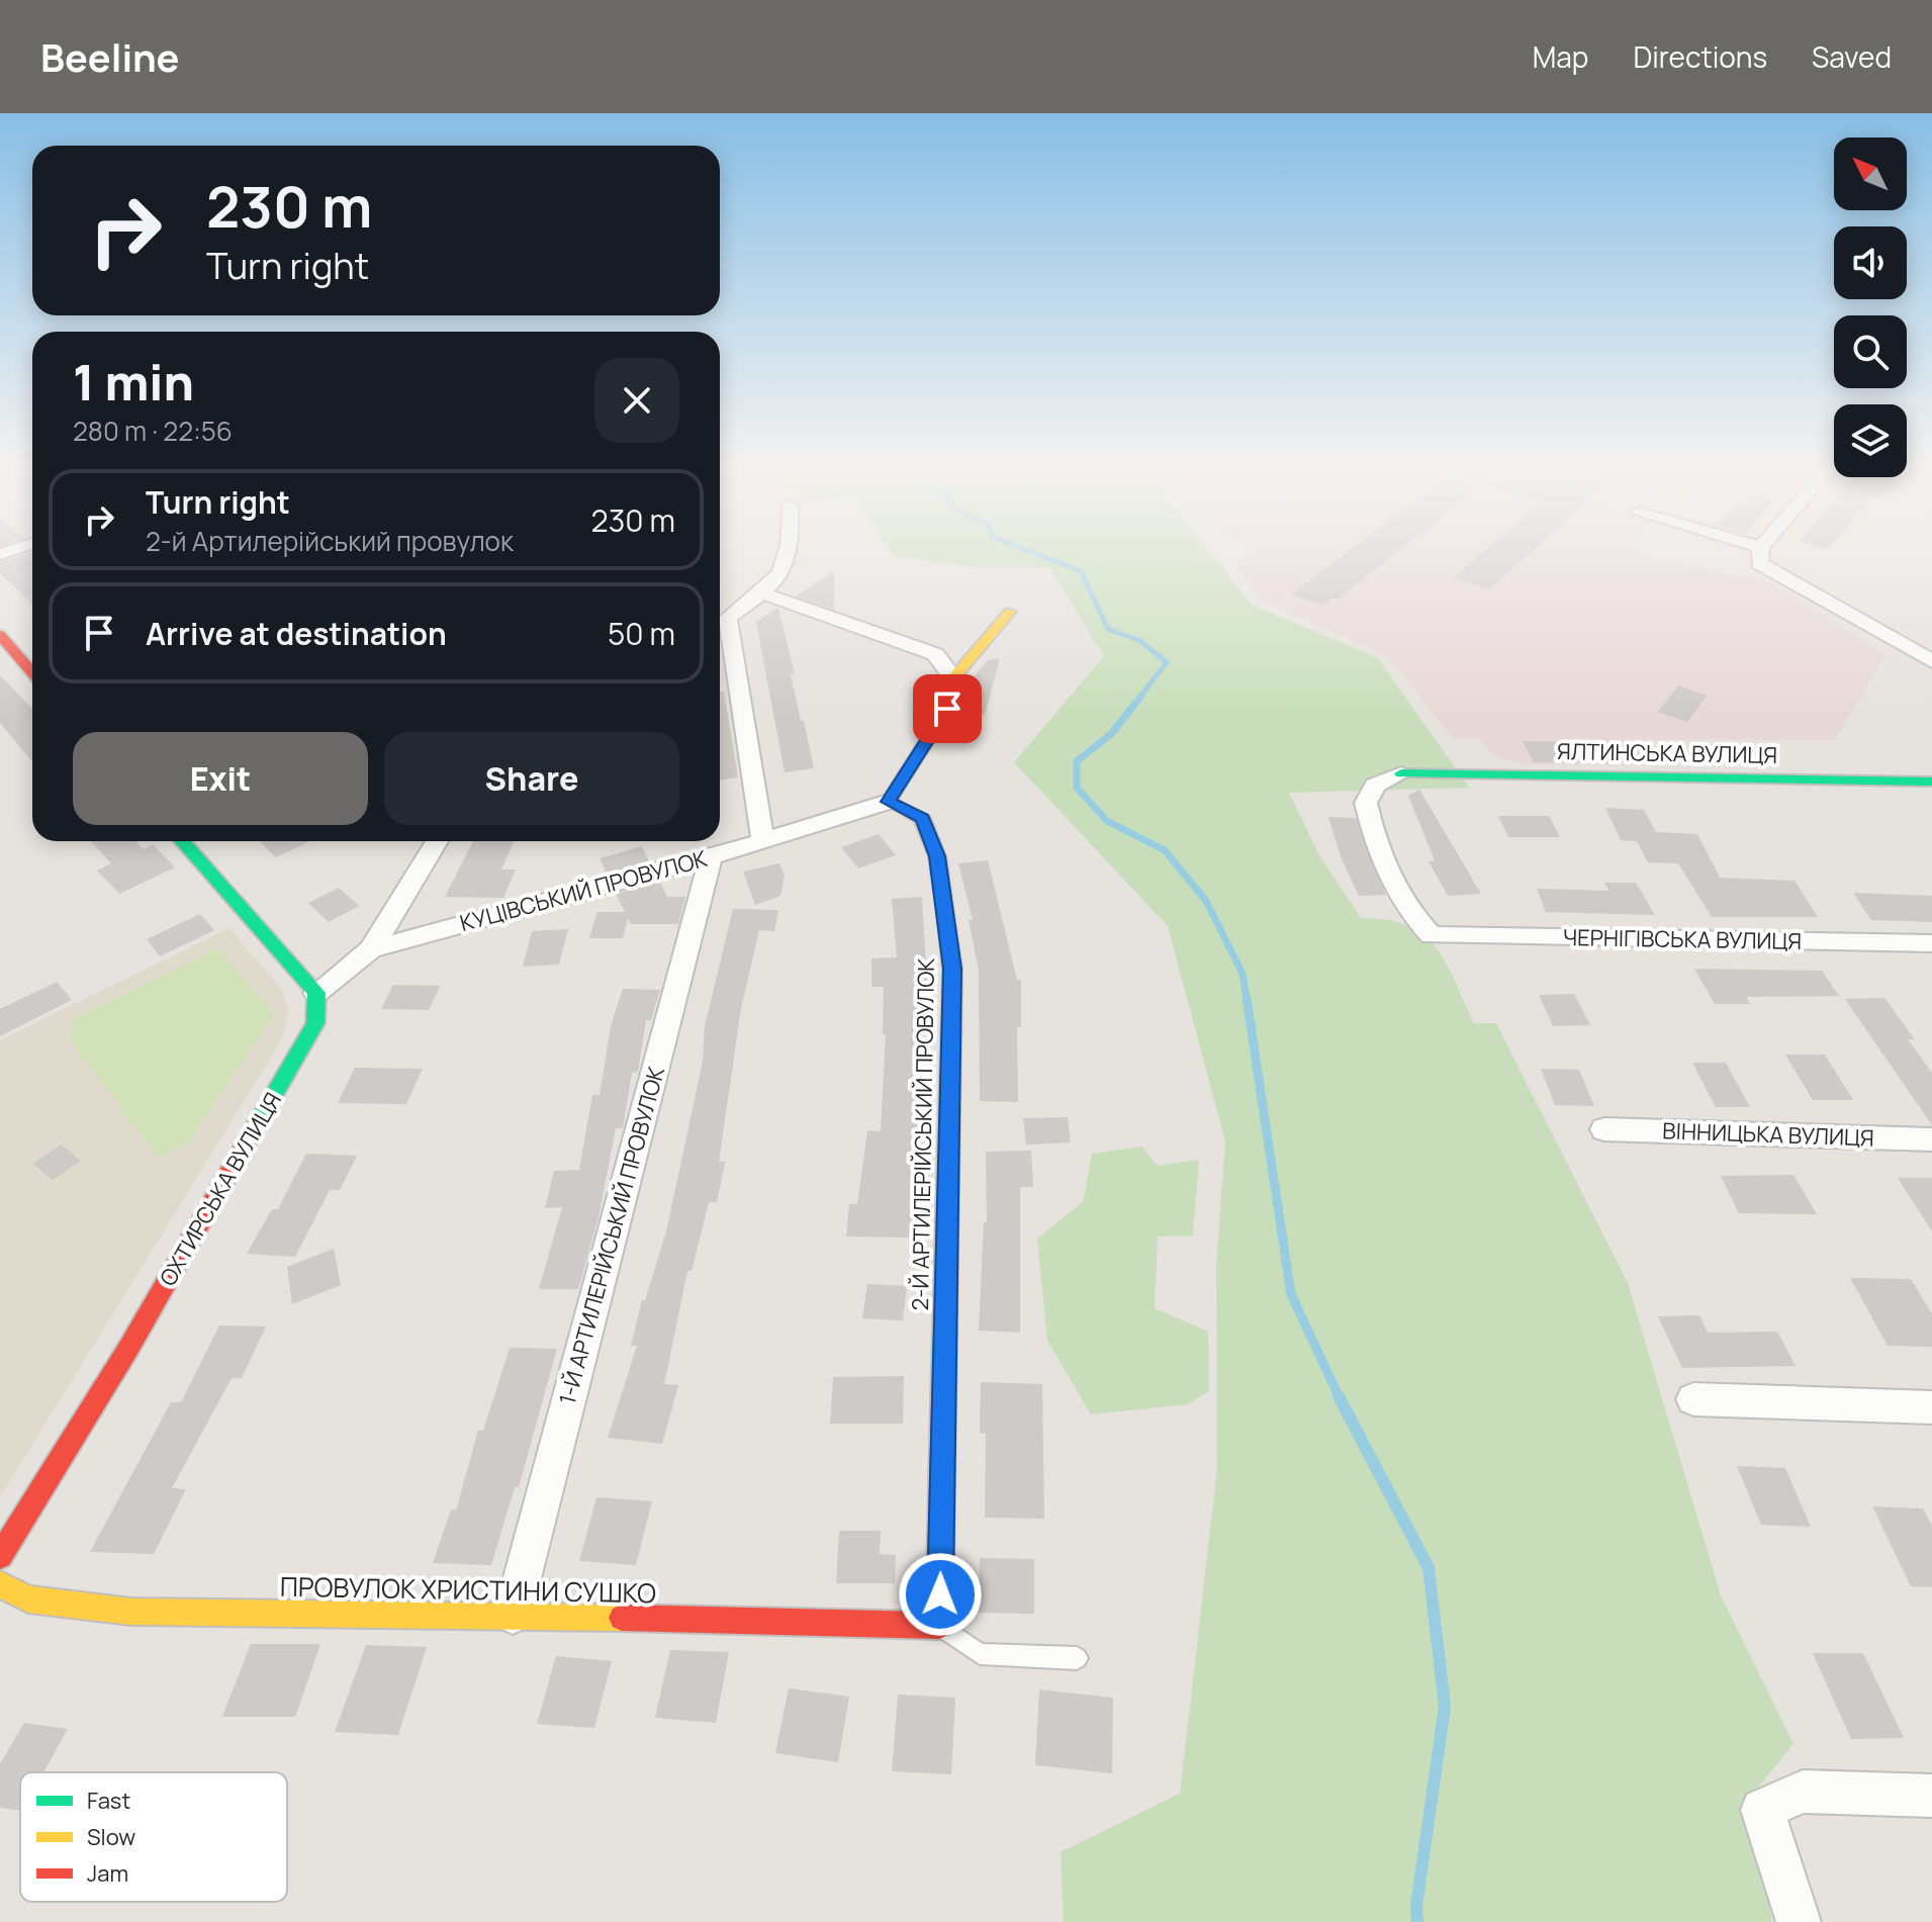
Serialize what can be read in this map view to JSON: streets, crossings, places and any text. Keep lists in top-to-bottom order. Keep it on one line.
{"streets":{"street":["ЯЛТИНСЬКА ВУЛИЦЯ","КУЦІВСЬКИЙ ПРОВУЛОК","ЧЕРНІГІВСЬКА ВУЛИЦЯ","2-Й АРТИЛЕРІЙСЬКИЙ ПРОВУЛОК","ВІННИЦЬКА ВУЛИЦЯ","ОХТИРСЬКА ВУЛИЦЯ","1-Й АРТИЛЕРІЙСЬКИЙ ПРОВУЛОК","ПРОВУЛОК ХРИСТИНИ СУШКО"]},"crossings":[["ЯЛТИНСЬКА ВУЛИЦЯ","ЧЕРНІГІВСЬКА ВУЛИЦЯ"],["КУЦІВСЬКИЙ ПРОВУЛОК","2-Й АРТИЛЕРІЙСЬКИЙ ПРОВУЛОК"],["КУЦІВСЬКИЙ ПРОВУЛОК","1-Й АРТИЛЕРІЙСЬКИЙ ПРОВУЛОК"],["2-Й АРТИЛЕРІЙСЬКИЙ ПРОВУЛОК","ПРОВУЛОК ХРИСТИНИ СУШКО"],["1-Й АРТИЛЕРІЙСЬКИЙ ПРОВУЛОК","ПРОВУЛОК ХРИСТИНИ СУШКО"]],"legend":["Fast","Slow","Jam"],"north":"top left","page":{"header":"Beeline","nav":["Map","Directions","Saved"],"turn":["230 m","Turn right"],"heading":["1 min","280 m · 22:56"],"list":[{"name":"Turn right","note":"2-й Артилерійський провулок","value":"230 m"},{"name":"Arrive at destination","value":"50 m"}],"buttons":["Exit","Share"]}}
